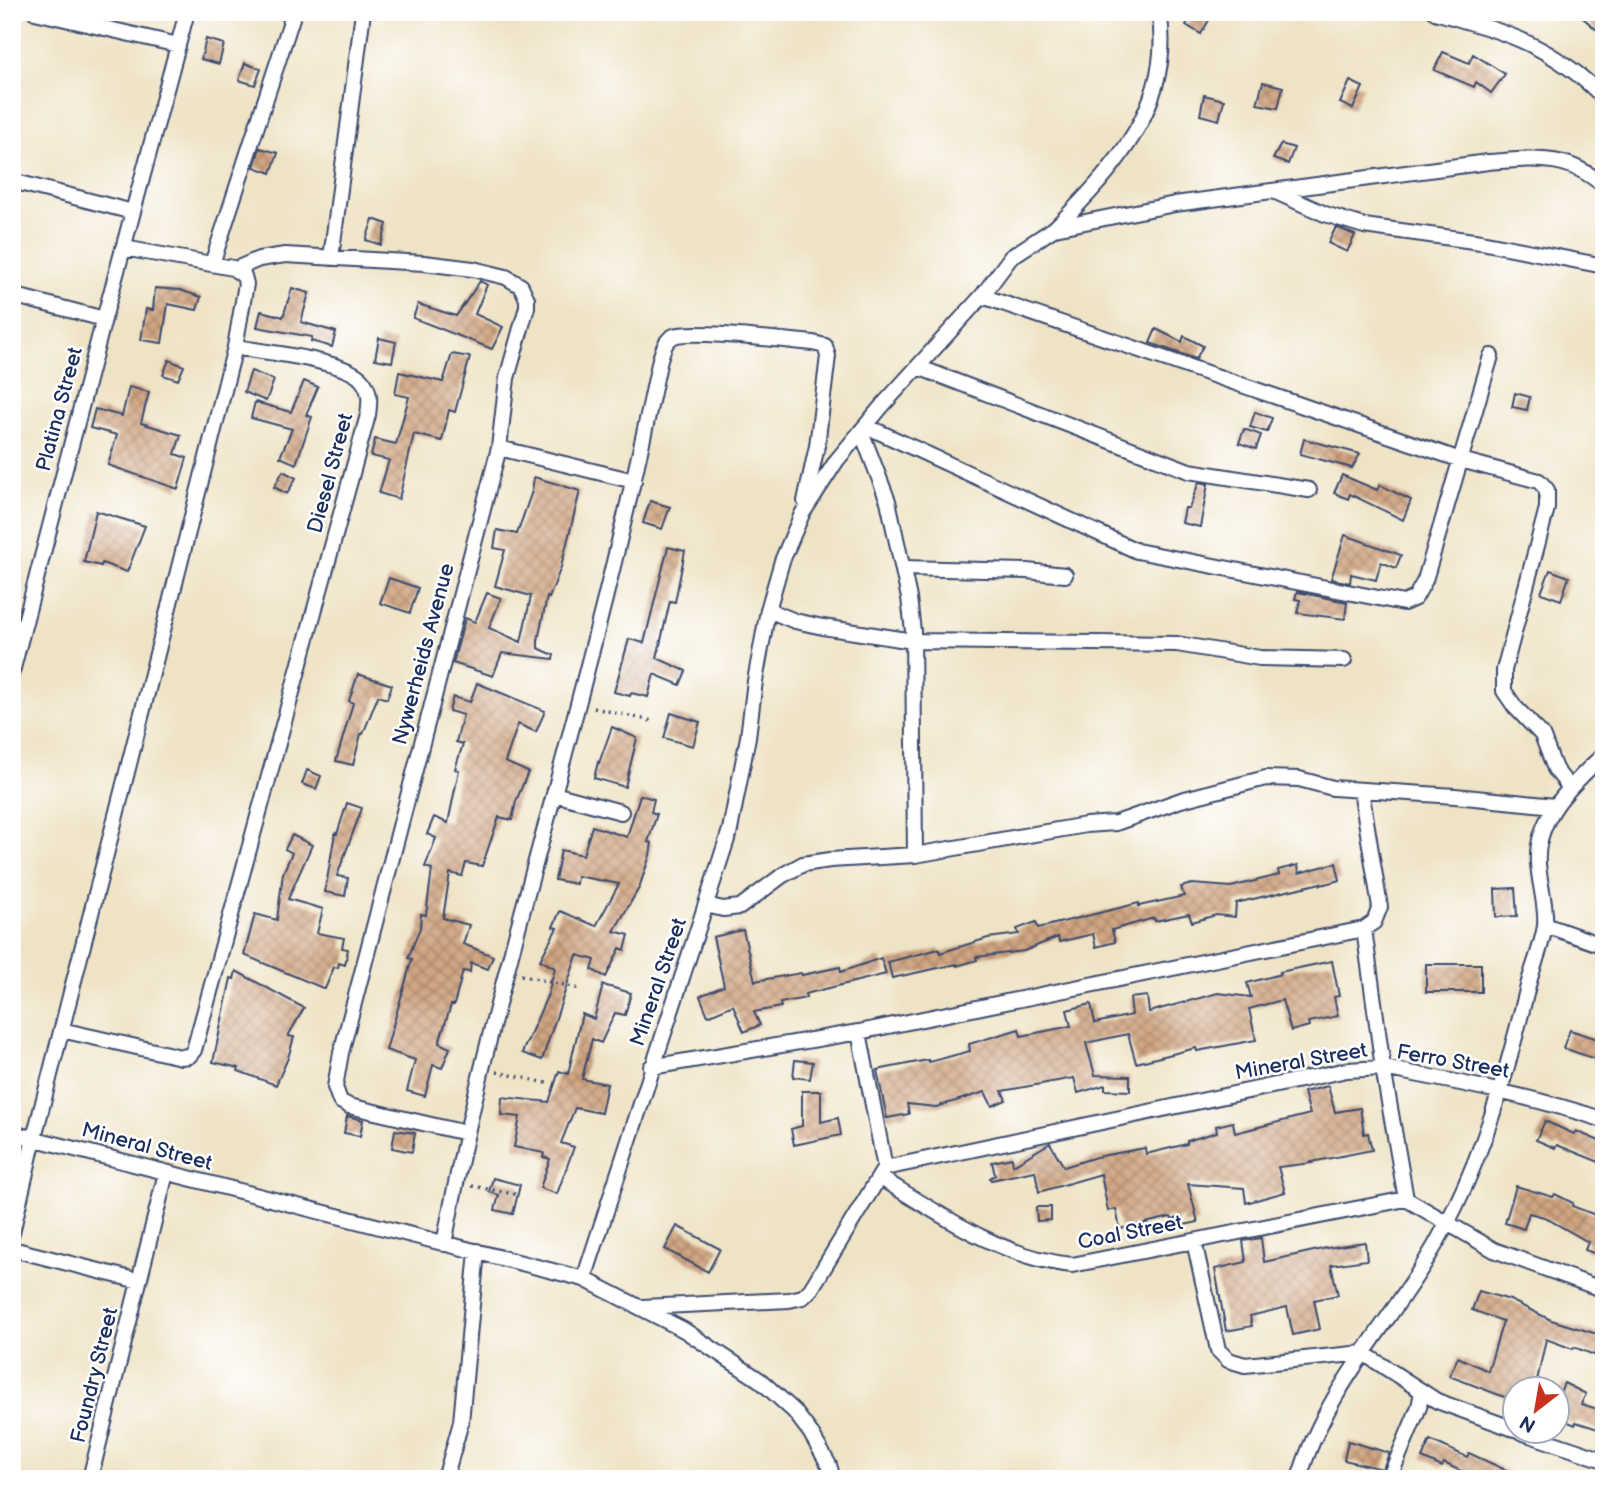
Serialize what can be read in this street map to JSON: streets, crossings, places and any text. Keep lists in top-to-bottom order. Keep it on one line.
{"streets":{"street":["Platina Street","Diesel Street","Nywerheids Avenue","Mineral Street","Ferro Street","Coal Street","Foundry Street"]},"crossings":[["Mineral Street","Ferro Street"],["Mineral Street","Coal Street"],["Mineral Street","Foundry Street"],["Ferro Street","Coal Street"]],"north":"bottom left"}
